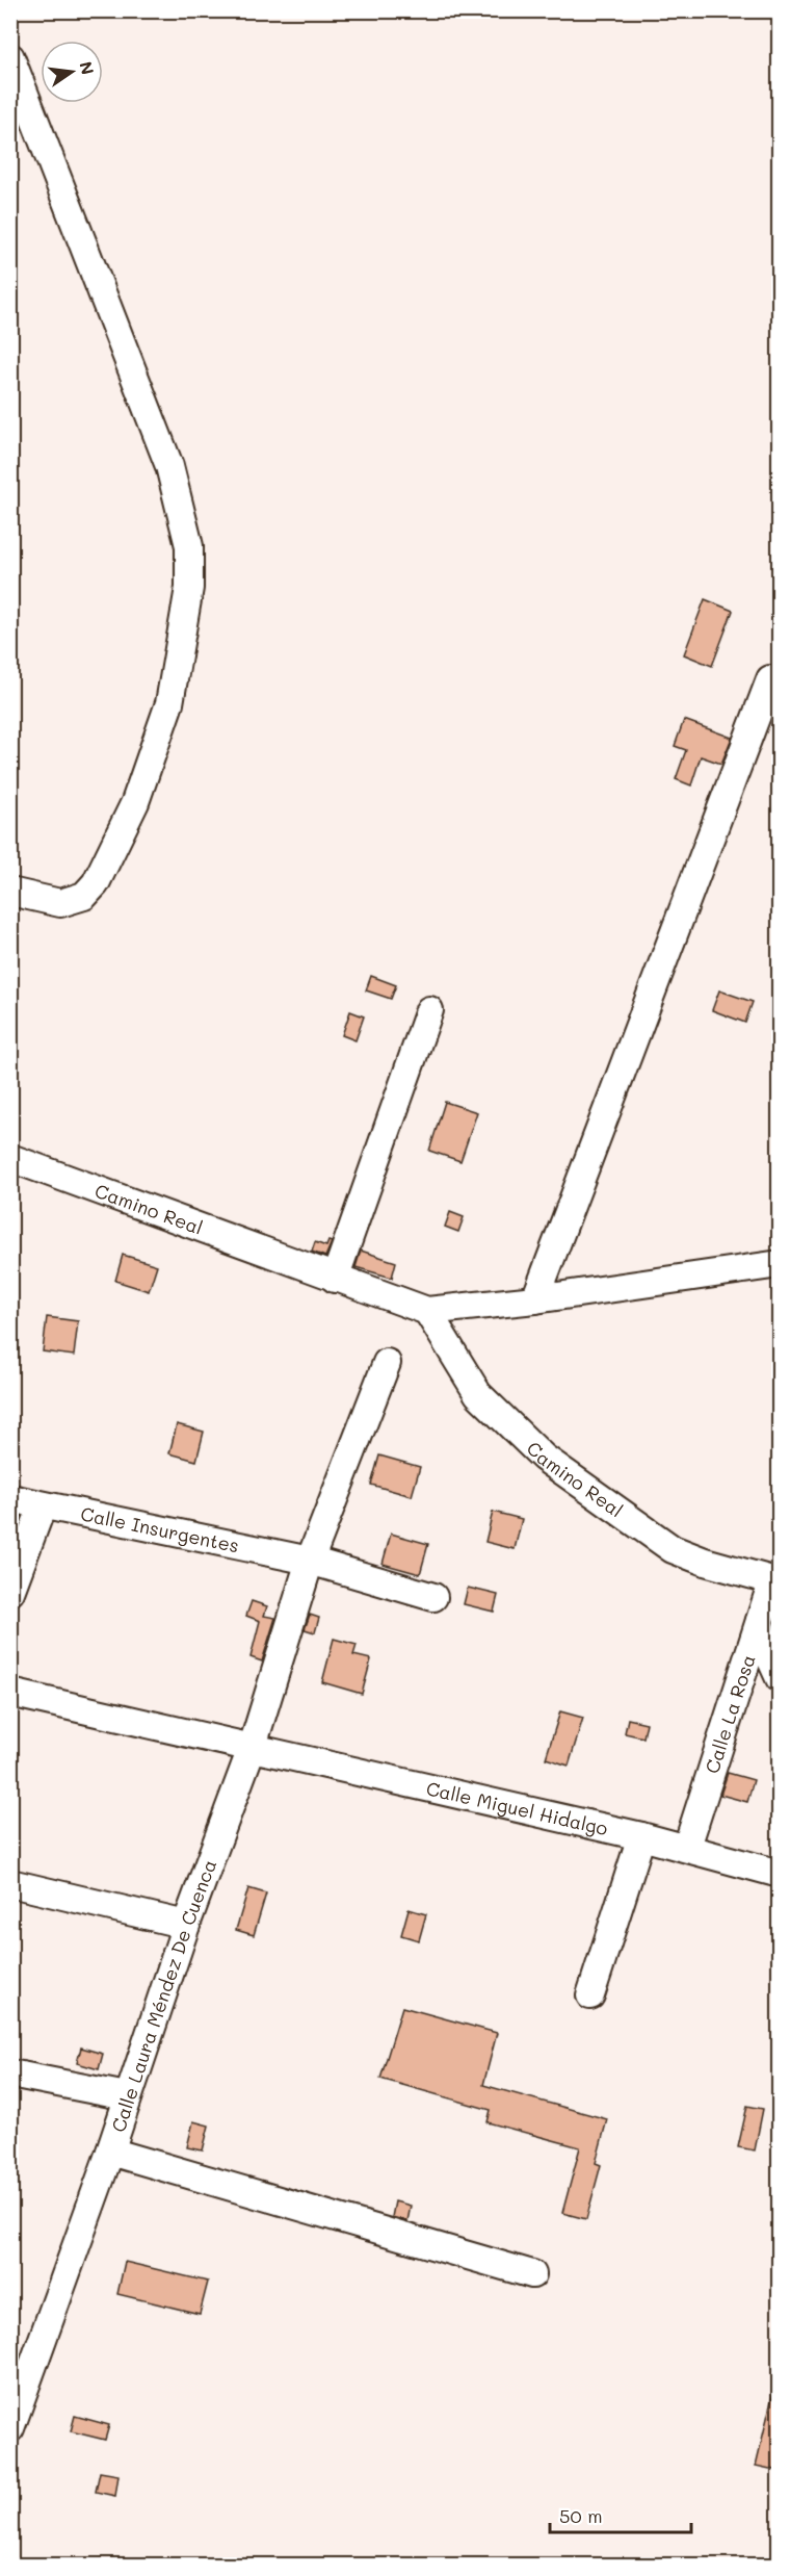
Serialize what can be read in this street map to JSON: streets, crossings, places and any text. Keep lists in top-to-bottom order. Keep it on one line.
{"streets":{"street":["Camino Real","Calle Insurgentes","Calle La Rosa","Calle Miguel Hidalgo","Calle Laura Méndez De Cuenca"]},"crossings":[["Camino Real","Calle La Rosa"],["Calle Insurgentes","Calle Laura Méndez De Cuenca"],["Calle La Rosa","Calle Miguel Hidalgo"],["Calle Miguel Hidalgo","Calle Laura Méndez De Cuenca"]],"scale_bar":"50 m","north":"right"}
